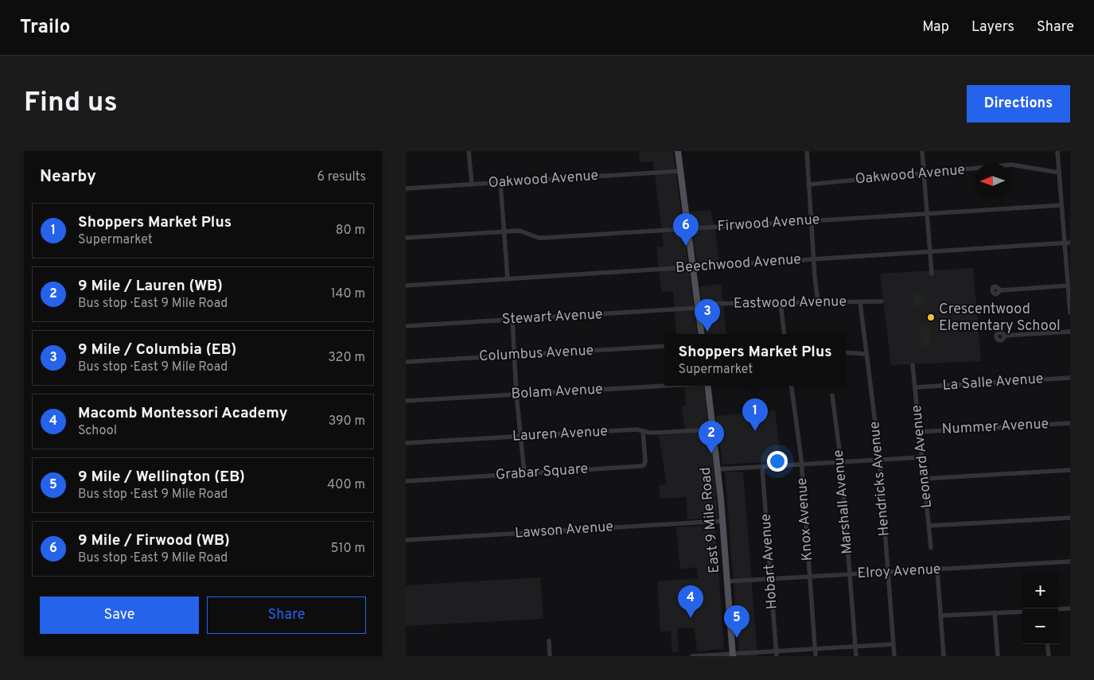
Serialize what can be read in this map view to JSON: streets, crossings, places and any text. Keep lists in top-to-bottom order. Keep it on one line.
{"streets":{"main road":["East 9 Mile Road"],"street":["Oakwood Avenue","Firwood Avenue","Beechwood Avenue","Eastwood Avenue","Stewart Avenue","Columbus Avenue","La Salle Avenue","Bolam Avenue","Nummer Avenue","Lauren Avenue","Leonard Avenue","Grabar Square","Hendricks Avenue","Marshall Avenue","Knox Avenue","Lawson Avenue","Hobart Avenue","Elroy Avenue"]},"crossings":[["Eastwood Avenue","Stewart Avenue"],["Eastwood Avenue","Hendricks Avenue"],["La Salle Avenue","Leonard Avenue"],["Nummer Avenue","Leonard Avenue"],["Lauren Avenue","Grabar Square"],["Lauren Avenue","East 9 Mile Road"],["Hendricks Avenue","Elroy Avenue"],["Marshall Avenue","Elroy Avenue"],["Knox Avenue","Elroy Avenue"],["East 9 Mile Road","Lawson Avenue"],["East 9 Mile Road","Elroy Avenue"],["Hobart Avenue","Elroy Avenue"]],"places":["Crescentwood Elementary School"],"north":"left","page":{"header":"Trailo","nav":["Map","Layers","Share"],"buttons":["Directions",["Save","Share"]],"title":"Find us","heading":["Nearby","6 results"],"list":[{"mark":"1","name":"Shoppers Market Plus","note":"Supermarket","value":"80 m"},{"mark":"2","name":"9 Mile / Lauren (WB)","note":"Bus stop · East 9 Mile Road","value":"140 m"},{"mark":"3","name":"9 Mile / Columbia (EB)","note":"Bus stop · East 9 Mile Road","value":"320 m"},{"mark":"4","name":"Macomb Montessori Academy","note":"School","value":"390 m"},{"mark":"5","name":"9 Mile / Wellington (EB)","note":"Bus stop · East 9 Mile Road","value":"400 m"},{"mark":"6","name":"9 Mile / Firwood (WB)","note":"Bus stop · East 9 Mile Road","value":"510 m"}],"pins":["6","3","1","2","4","5"],"popup":["Shoppers Market Plus","Supermarket"],"map_buttons":["+","−"]}}
